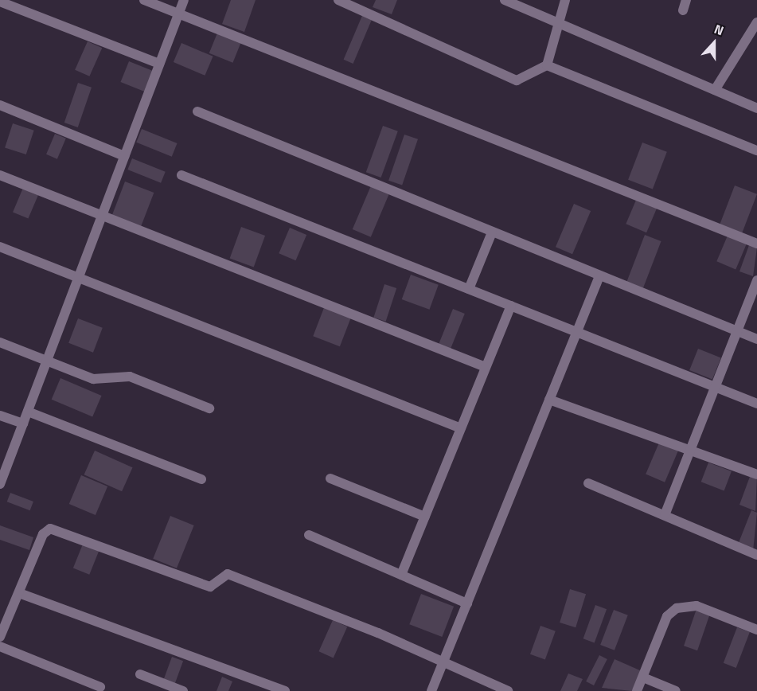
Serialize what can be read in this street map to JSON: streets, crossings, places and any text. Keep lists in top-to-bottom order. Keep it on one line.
{"north":"top"}
